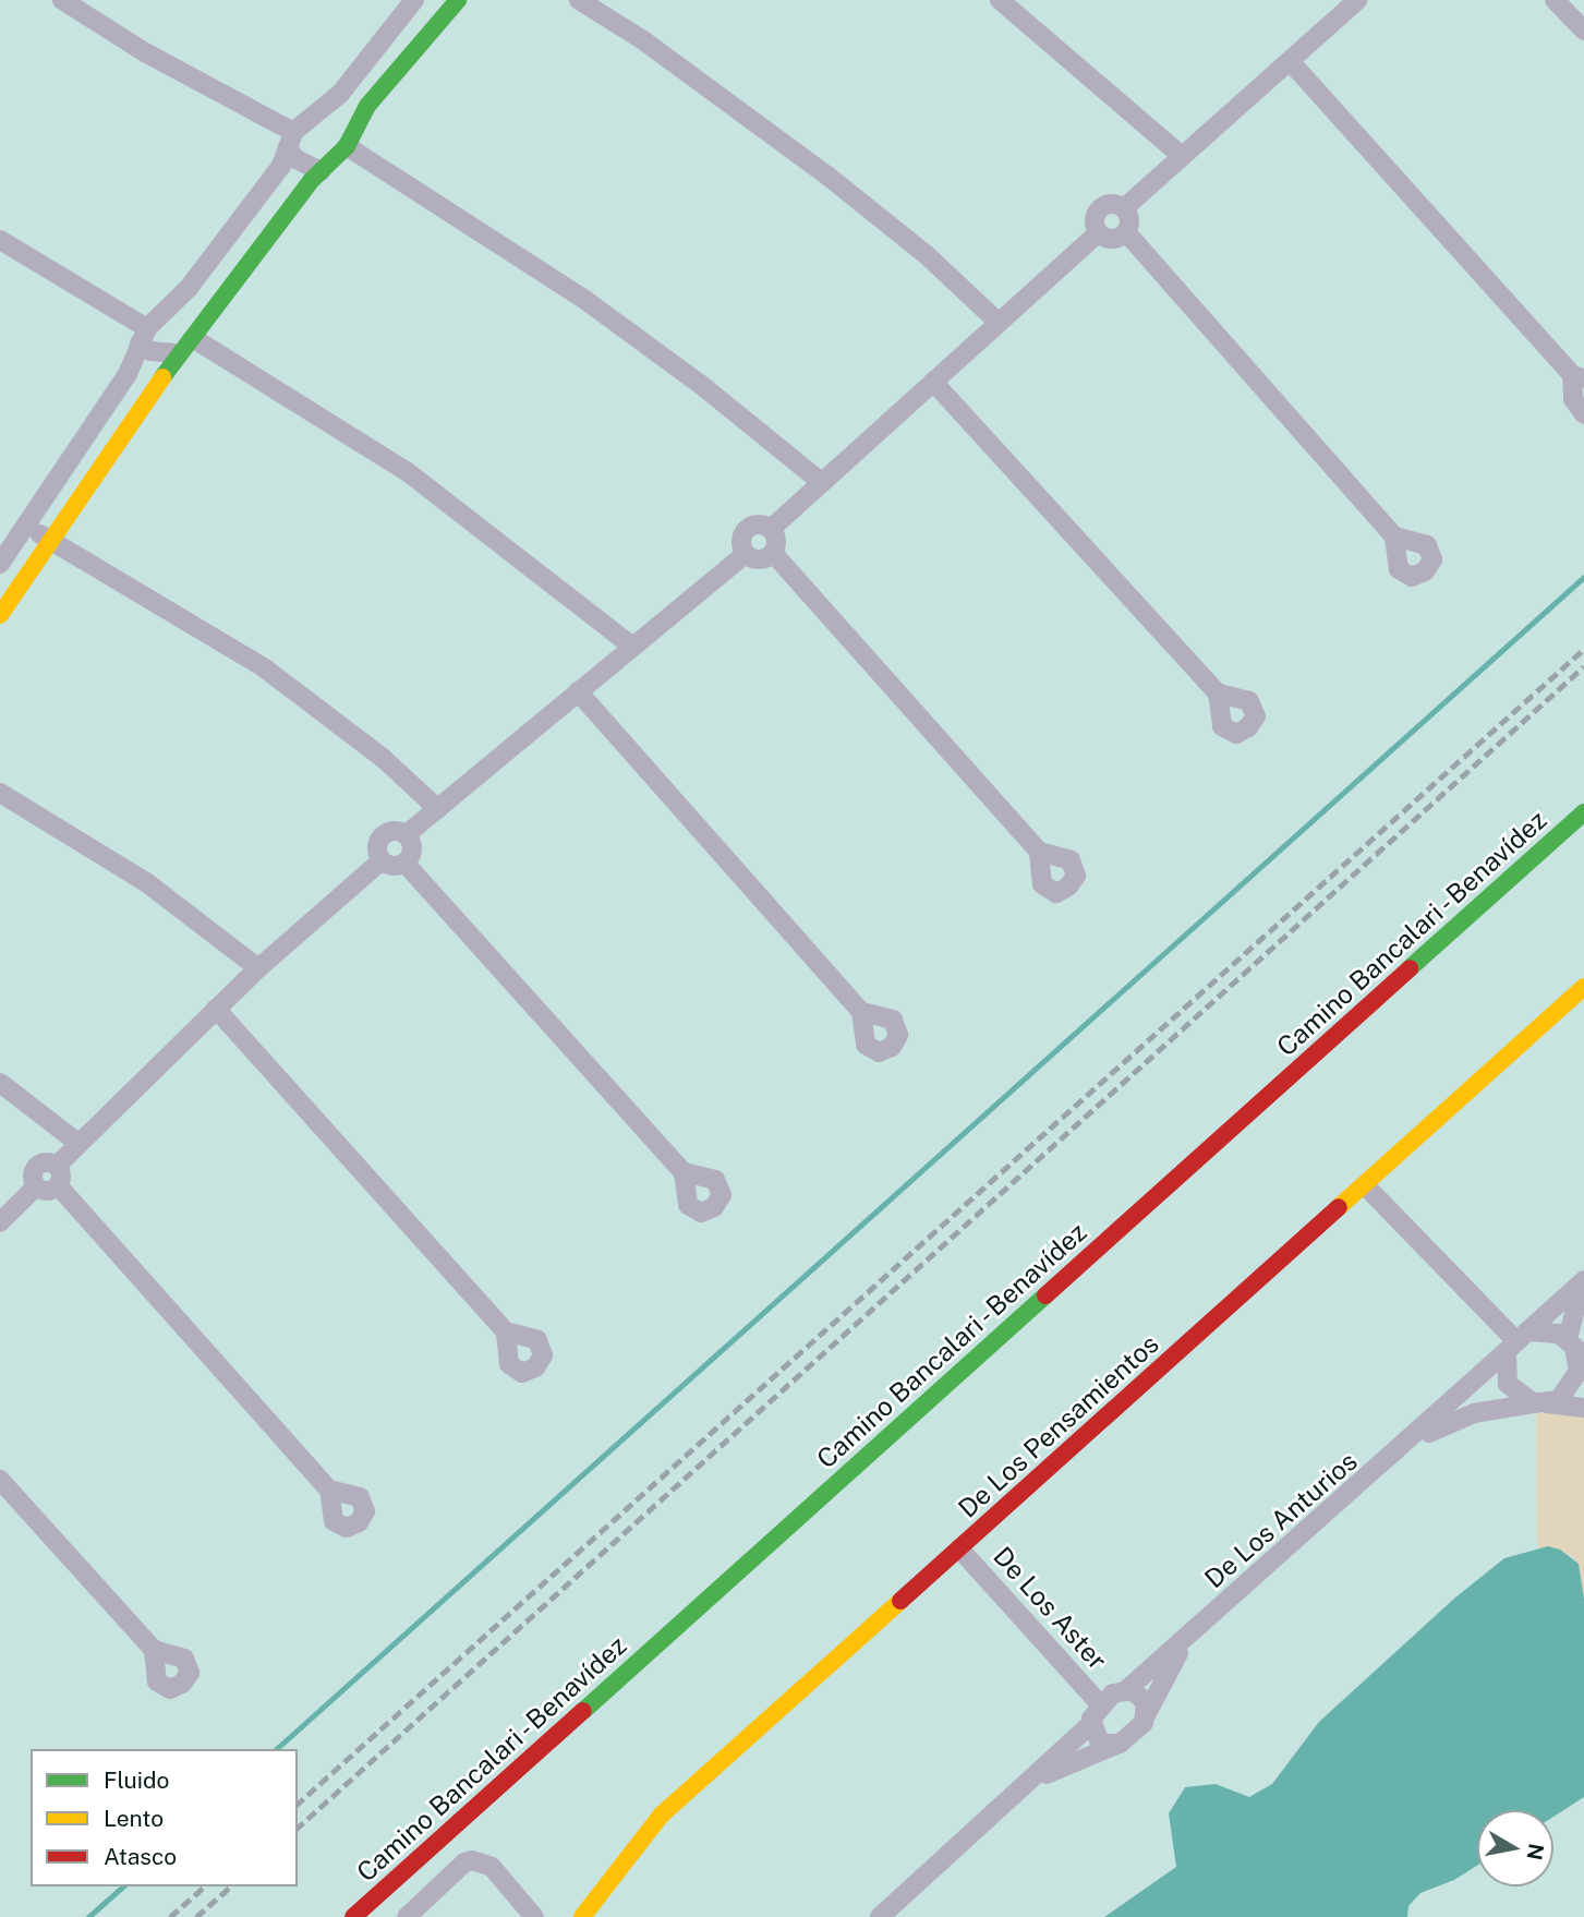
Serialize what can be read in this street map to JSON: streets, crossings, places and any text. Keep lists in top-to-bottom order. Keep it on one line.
{"streets":{"street":["Camino Bancalari - Benavídez","De Los Pensamientos","De Los Anturios","De Los Aster"]},"crossings":[["De Los Pensamientos","De Los Aster"],["De Los Anturios","De Los Aster"]],"legend":["Fluido","Lento","Atasco"],"north":"right"}
